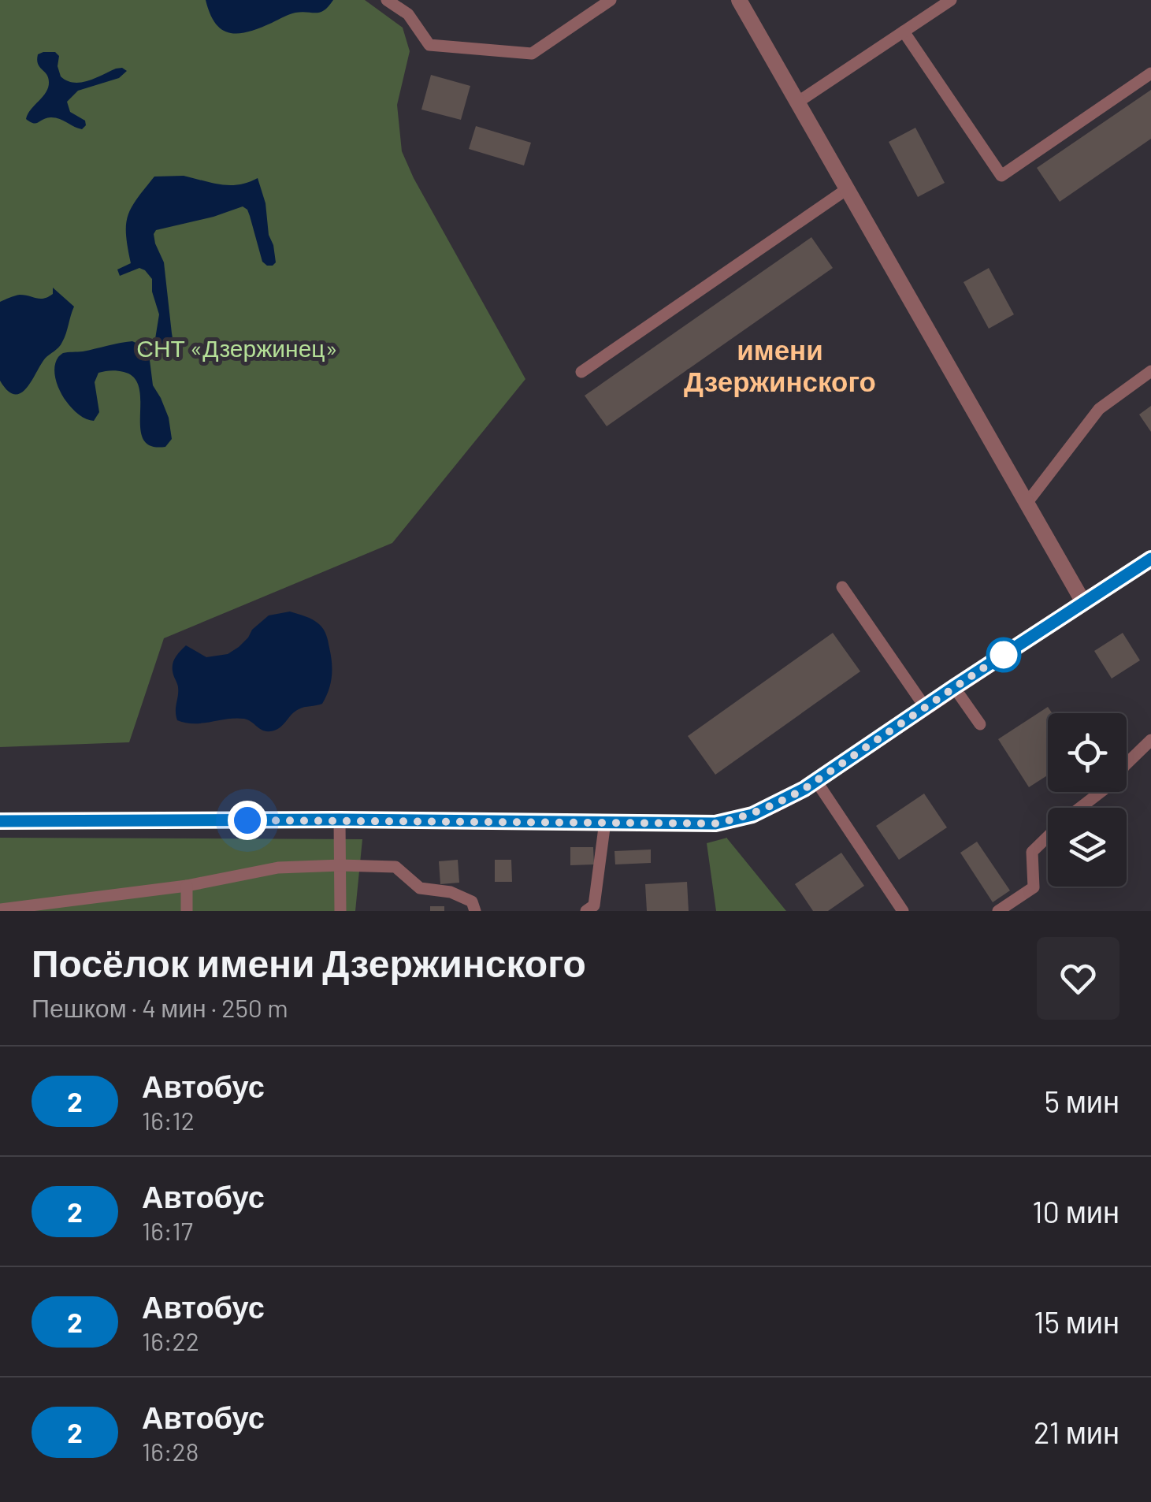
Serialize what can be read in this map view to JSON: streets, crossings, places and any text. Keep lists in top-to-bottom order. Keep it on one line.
{"districts":["имени Дзержинского"],"parks":["СНТ «Дзержинец»"],"lines":["bus line 2"],"page":{"heading":["Посёлок имени Дзержинского","Пешком · 4 мин · 250 m"],"list":[{"mark":"2","name":"Автобус","note":"16:12","value":"5 мин"},{"mark":"2","name":"Автобус","note":"16:17","value":"10 мин"},{"mark":"2","name":"Автобус","note":"16:22","value":"15 мин"},{"mark":"2","name":"Автобус","note":"16:28","value":"21 мин"}]}}
